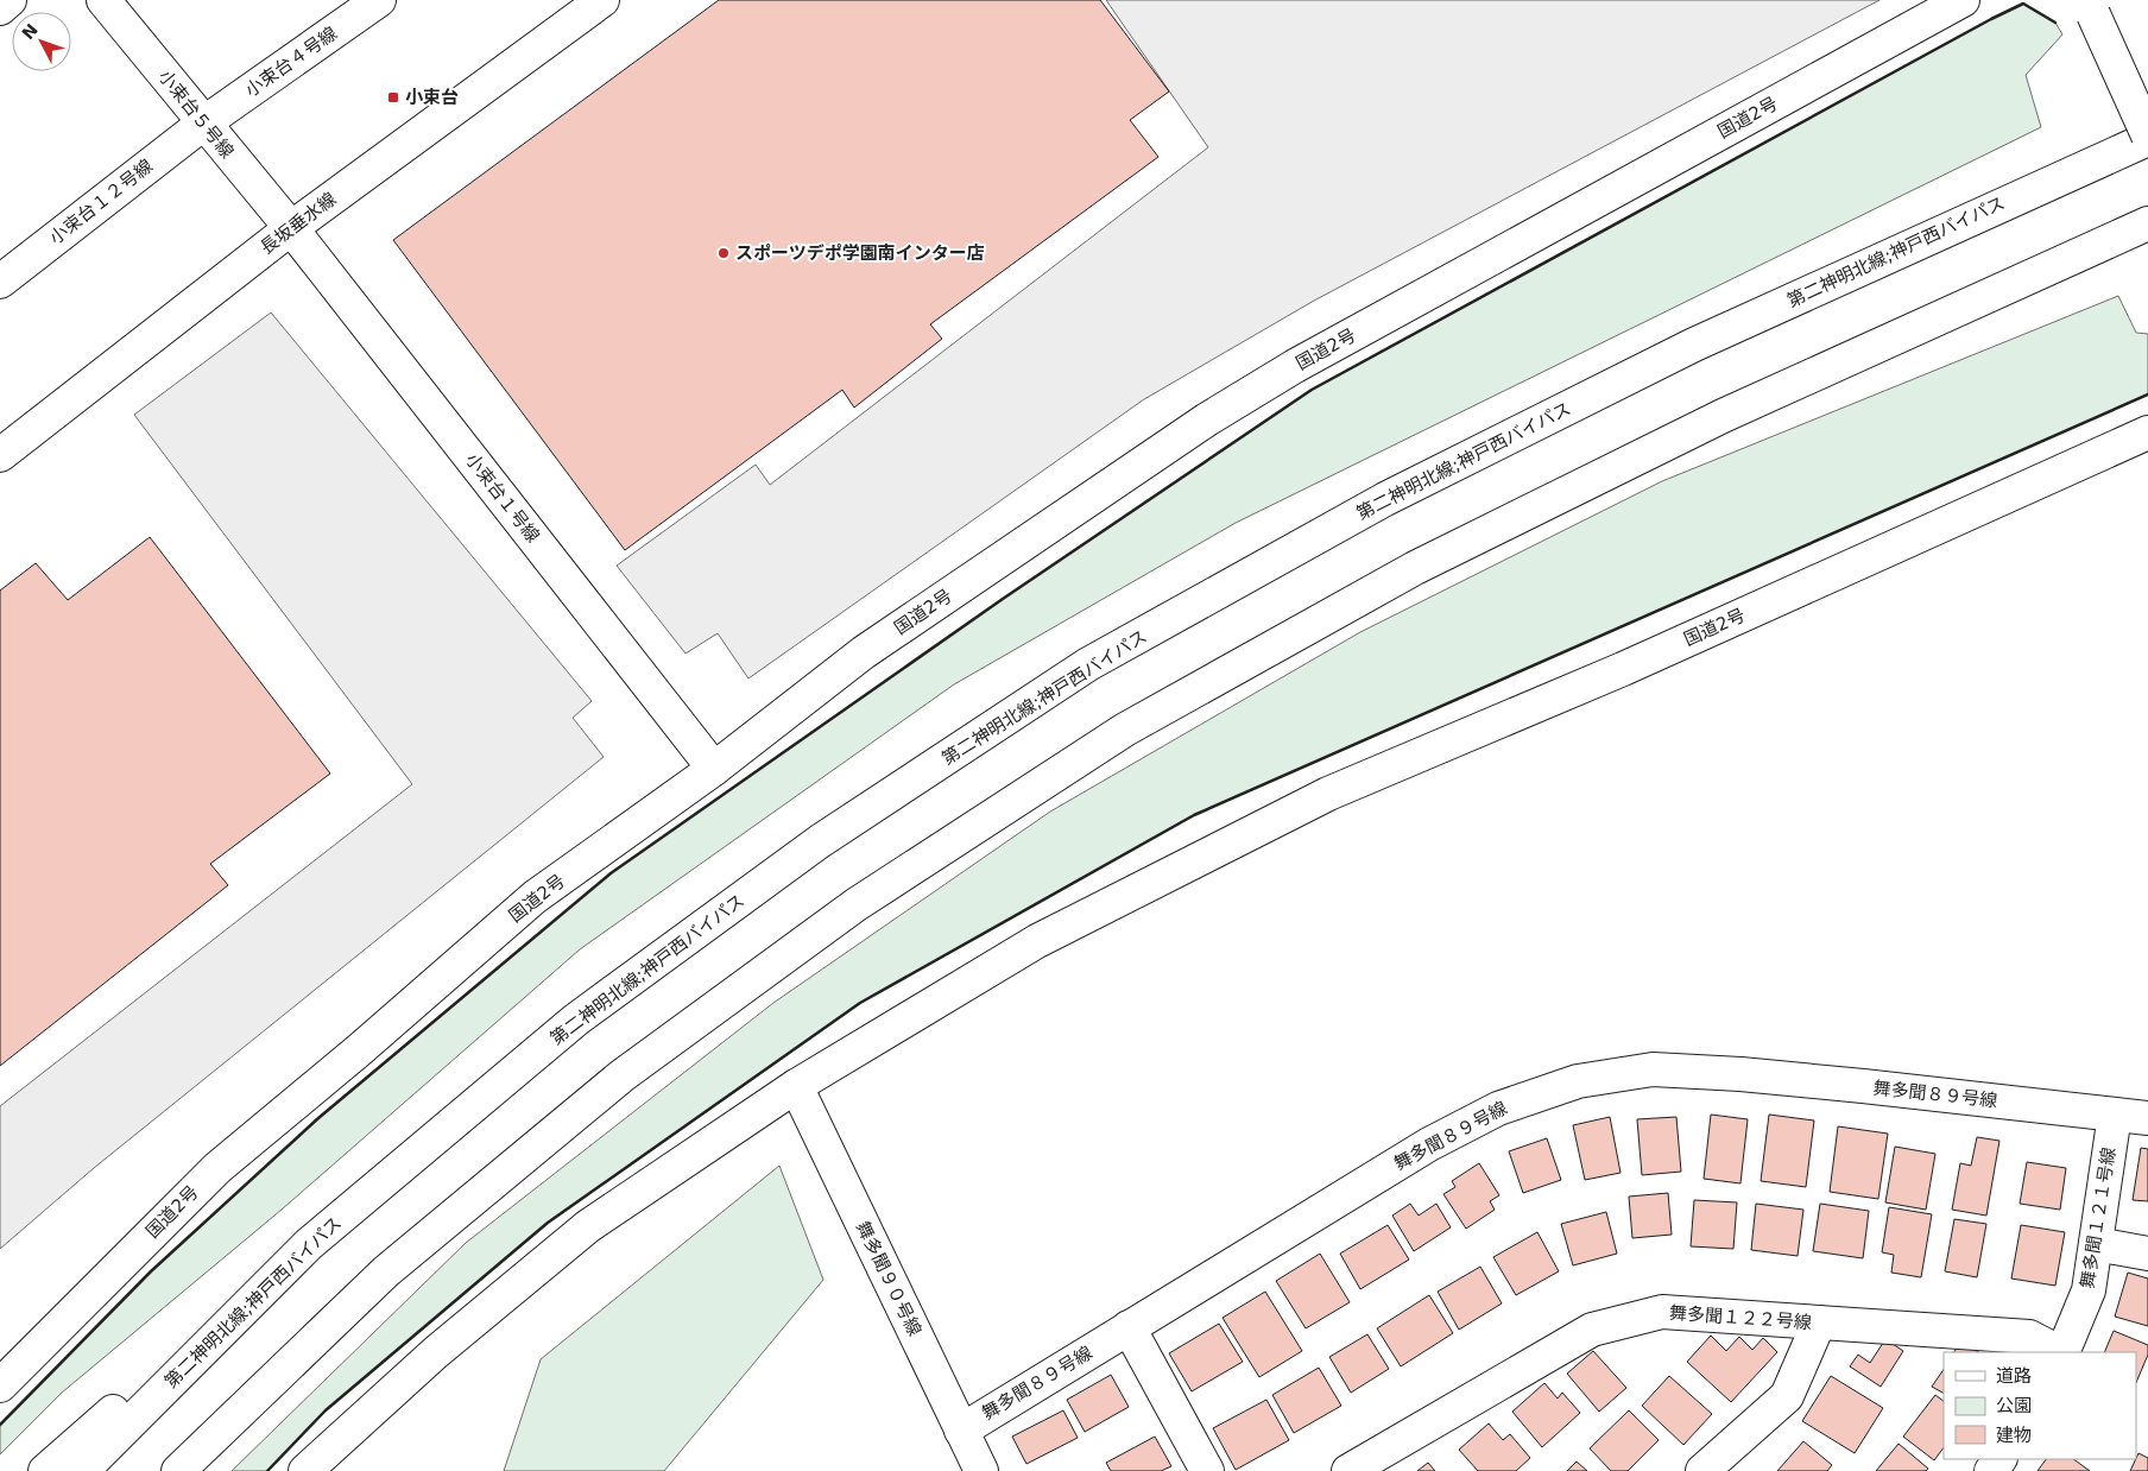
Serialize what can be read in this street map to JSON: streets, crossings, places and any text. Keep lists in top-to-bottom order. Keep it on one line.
{"streets":{"main road":["小束台４号線","小束台５号線","国道2号","小束台１２号線","長坂垂水線","第二神明北線;神戸西バイパス","小束台１号線","舞多聞８９号線","舞多聞１２１号線","舞多聞９０号線","舞多聞１２２号線"]},"crossings":[["小束台４号線","小束台５号線"],["小束台４号線","小束台１２号線"],["小束台５号線","小束台１２号線"],["小束台５号線","長坂垂水線"],["小束台５号線","小束台１号線"],["国道2号","小束台１号線"],["国道2号","舞多聞９０号線"],["長坂垂水線","小束台１号線"],["舞多聞８９号線","舞多聞１２１号線"],["舞多聞８９号線","舞多聞９０号線"]],"places":{"transit":["小束台"],"other":["スポーツデポ学園南インター店"]},"legend":["道路","公園","建物"],"north":"top left"}
